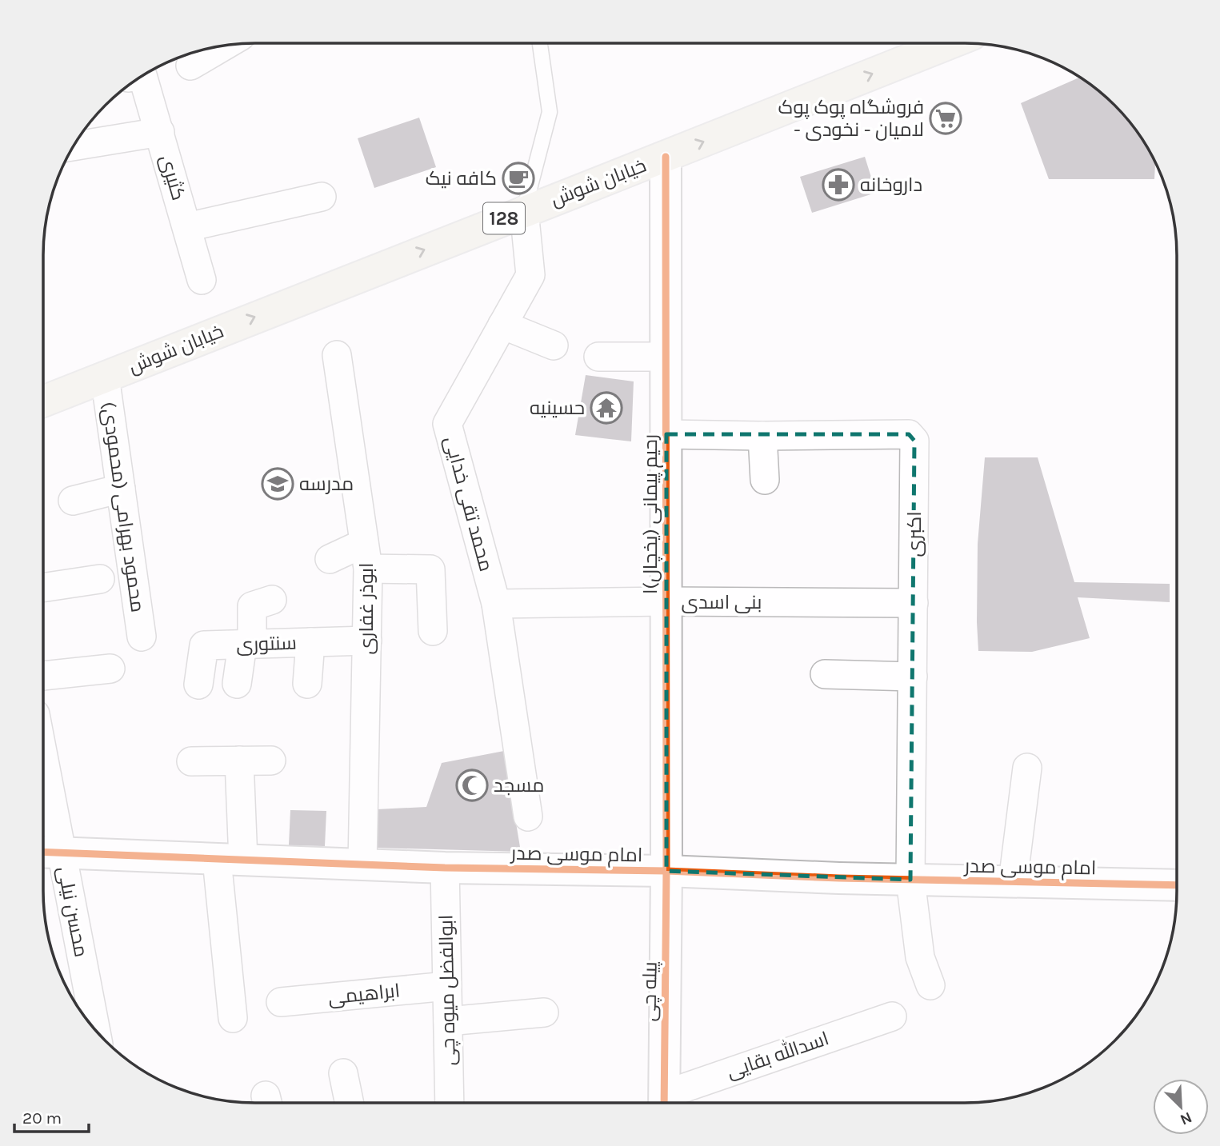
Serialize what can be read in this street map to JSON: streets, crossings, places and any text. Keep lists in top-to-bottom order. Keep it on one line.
{"streets":{"main road":["خیابان شوش","128"],"street":["کثیری","محمد تقی خدایی","محمود بهرامی (محمودی)","رحیم پیمانی (یخچال)ا","اکبری","بنی اسدی","ابوذر غفاری","سنتوری","امام موسی صدر","محسن نیلی","ابوالفضل میوه چی","پیله چی","ابراهیمی","اسدالله بقایی"]},"crossings":[["خیابان شوش","محمد تقی خدایی"],["خیابان شوش","محمود بهرامی (محمودی)"],["خیابان شوش","رحیم پیمانی (یخچال)ا"],["محمد تقی خدایی","بنی اسدی"],["رحیم پیمانی (یخچال)ا","اکبری"],["رحیم پیمانی (یخچال)ا","بنی اسدی"],["رحیم پیمانی (یخچال)ا","امام موسی صدر"],["رحیم پیمانی (یخچال)ا","پیله چی"],["اکبری","بنی اسدی"],["اکبری","امام موسی صدر"],["ابوذر غفاری","سنتوری"],["ابوذر غفاری","امام موسی صدر"],["امام موسی صدر","محسن نیلی"],["امام موسی صدر","ابوالفضل میوه چی"],["امام موسی صدر","پیله چی"],["ابوالفضل میوه چی","ابراهیمی"]],"one_way":["خیابان شوش"],"places":{"supermarket":["فروشگاه پوک پوک - لاميان - نخودی"],"cafe":["کافه نیک"],"pharmacy":["داروخانه"],"temple":["حسینیه"],"school or university":["مدرسه"],"mosque":["مسجد"]},"scale_bar":"20 m","north":"bottom right"}
